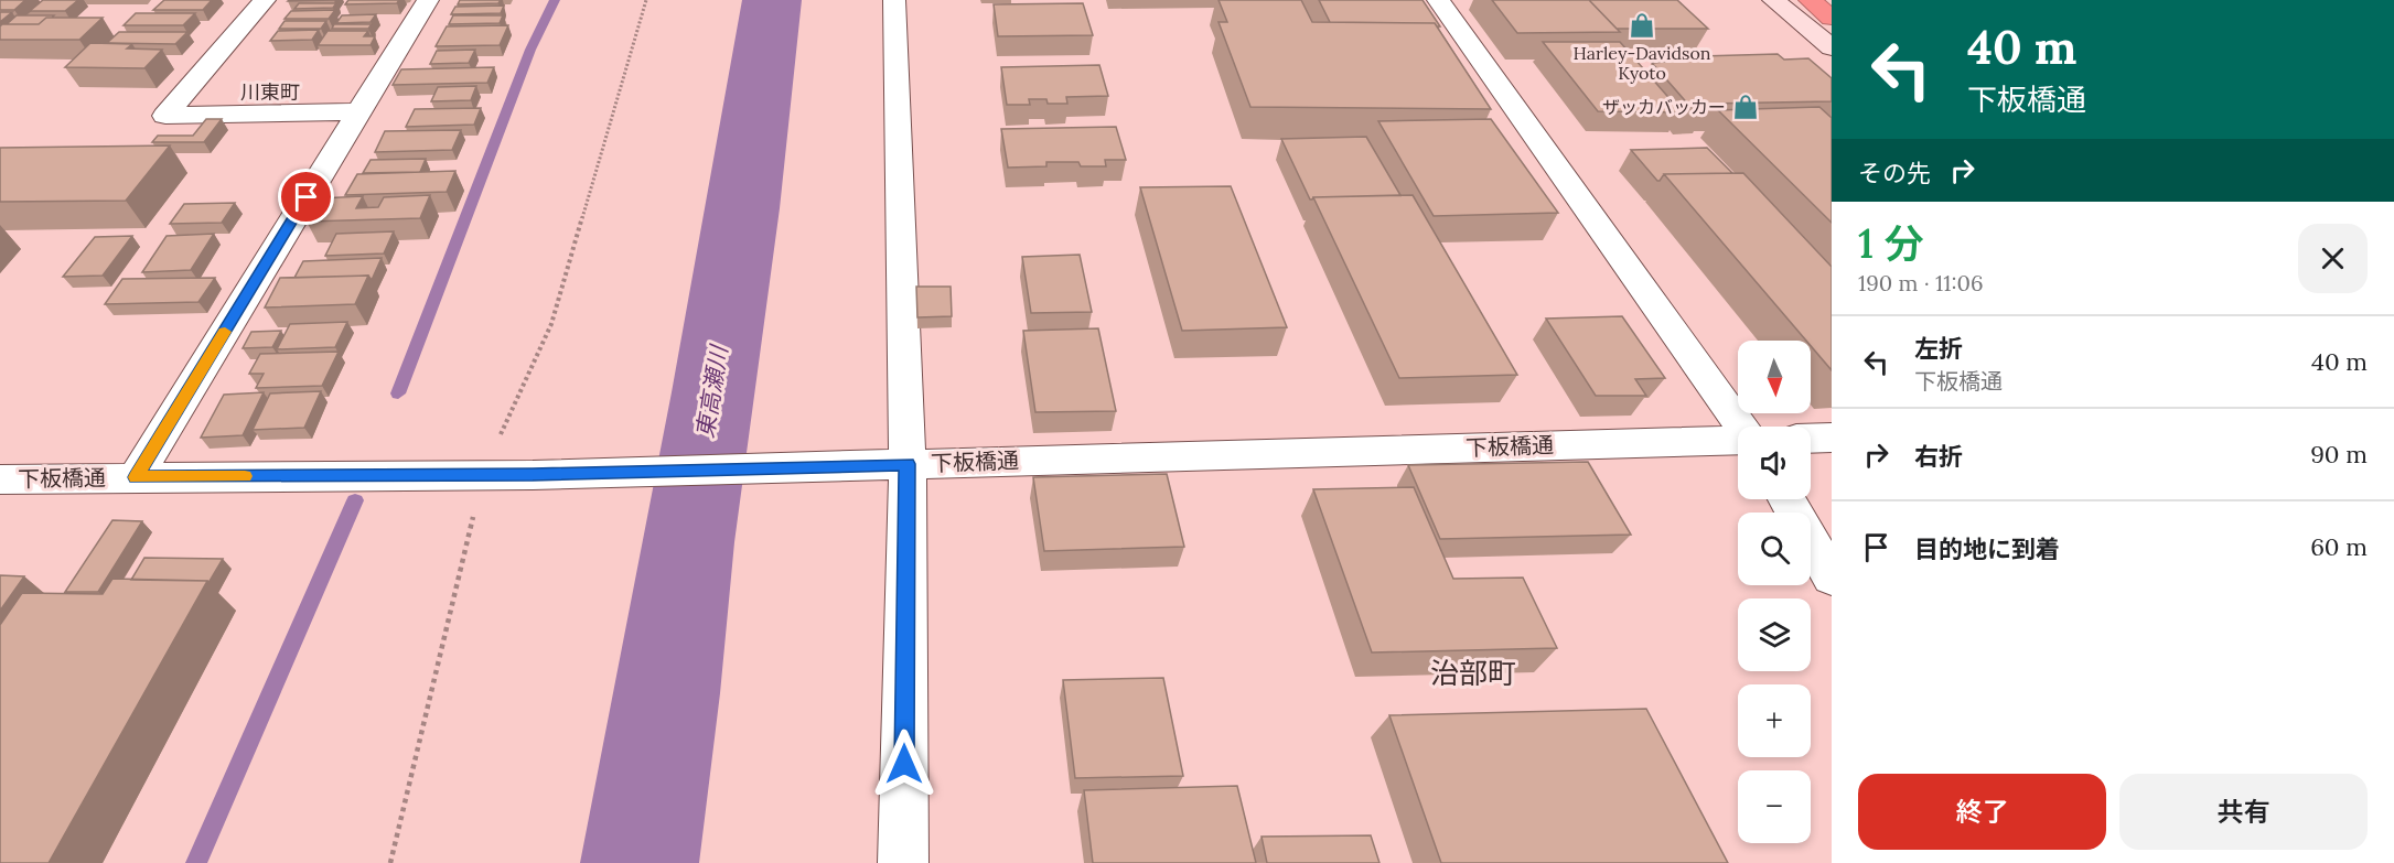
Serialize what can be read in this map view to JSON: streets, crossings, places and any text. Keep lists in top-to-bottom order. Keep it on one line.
{"streets":{"street":["下板橋通"]},"districts":["川東町","治部町"],"water":["東高瀬川"],"places":{"shop":["Harley-Davidson Kyoto","ザッカバッカー"]},"north":"bottom","page":{"turn":["40 m","下板橋通"],"then":"その先","heading":["1 分","190 m · 11:06"],"list":[{"name":"左折","note":"下板橋通","value":"40 m"},{"name":"右折","value":"90 m"},{"name":"目的地に到着","value":"60 m"}],"map_buttons":["+","−"],"buttons":["終了","共有"]}}
